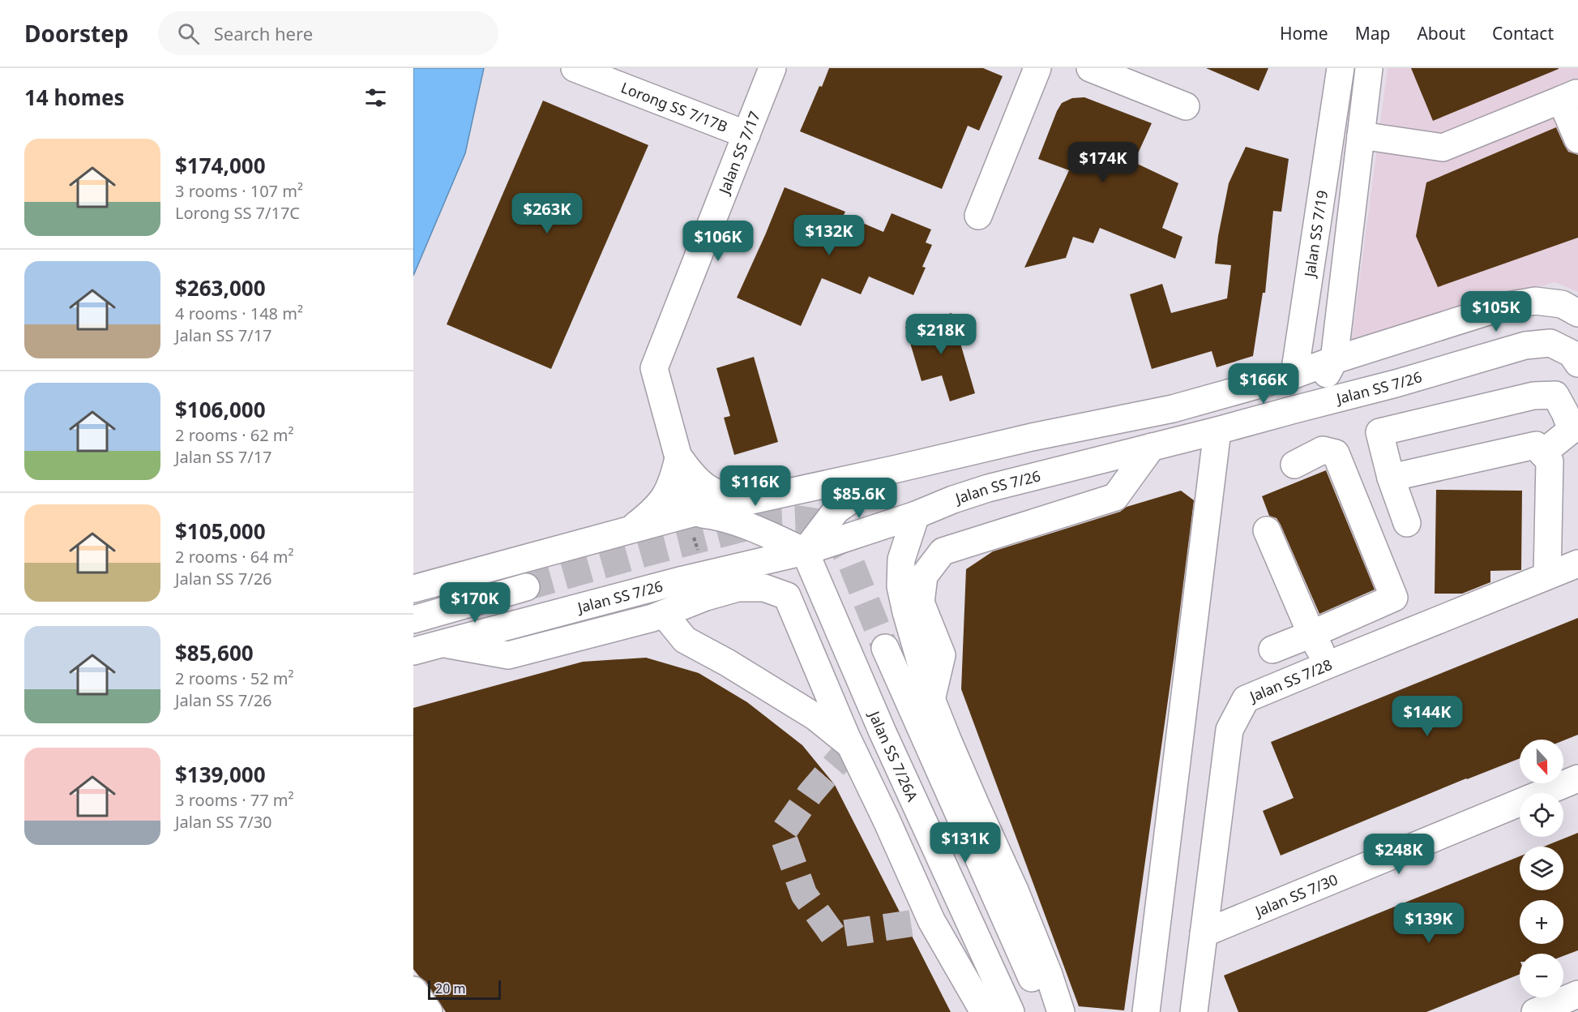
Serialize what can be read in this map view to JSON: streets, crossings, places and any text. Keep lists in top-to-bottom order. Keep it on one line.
{"streets":{"street":["Lorong SS 7/17B","Jalan SS 7/17","Jalan SS 7/19","Jalan SS 7/26","Jalan SS 7/28","Jalan SS 7/26A","Jalan SS 7/30"]},"crossings":[["Lorong SS 7/17B","Jalan SS 7/17"],["Jalan SS 7/26","Jalan SS 7/26A"],["Jalan SS 7/28","Jalan SS 7/30"]],"scale_bar":"20 m","north":"bottom","page":{"header":"Doorstep","search":"Search here","nav":["Home","Map","About","Contact"],"heading":"14 homes","list":[{"name":"$174,000","note":"3 rooms · 107 m² · Lorong SS 7/17C"},{"name":"$263,000","note":"4 rooms · 148 m² · Jalan SS 7/17"},{"name":"$106,000","note":"2 rooms · 62 m² · Jalan SS 7/17"},{"name":"$105,000","note":"2 rooms · 64 m² · Jalan SS 7/26"},{"name":"$85,600","note":"2 rooms · 52 m² · Jalan SS 7/26"},{"name":"$139,000","note":"3 rooms · 77 m² · Jalan SS 7/30"}],"price":["$174K","$263K","$132K","$106K","$105K","$218K","$166K","$116K","$85.6K","$170K","$144K","$131K","$248K","$139K"],"map_buttons":["+","−"],"scale":"20 m"}}
